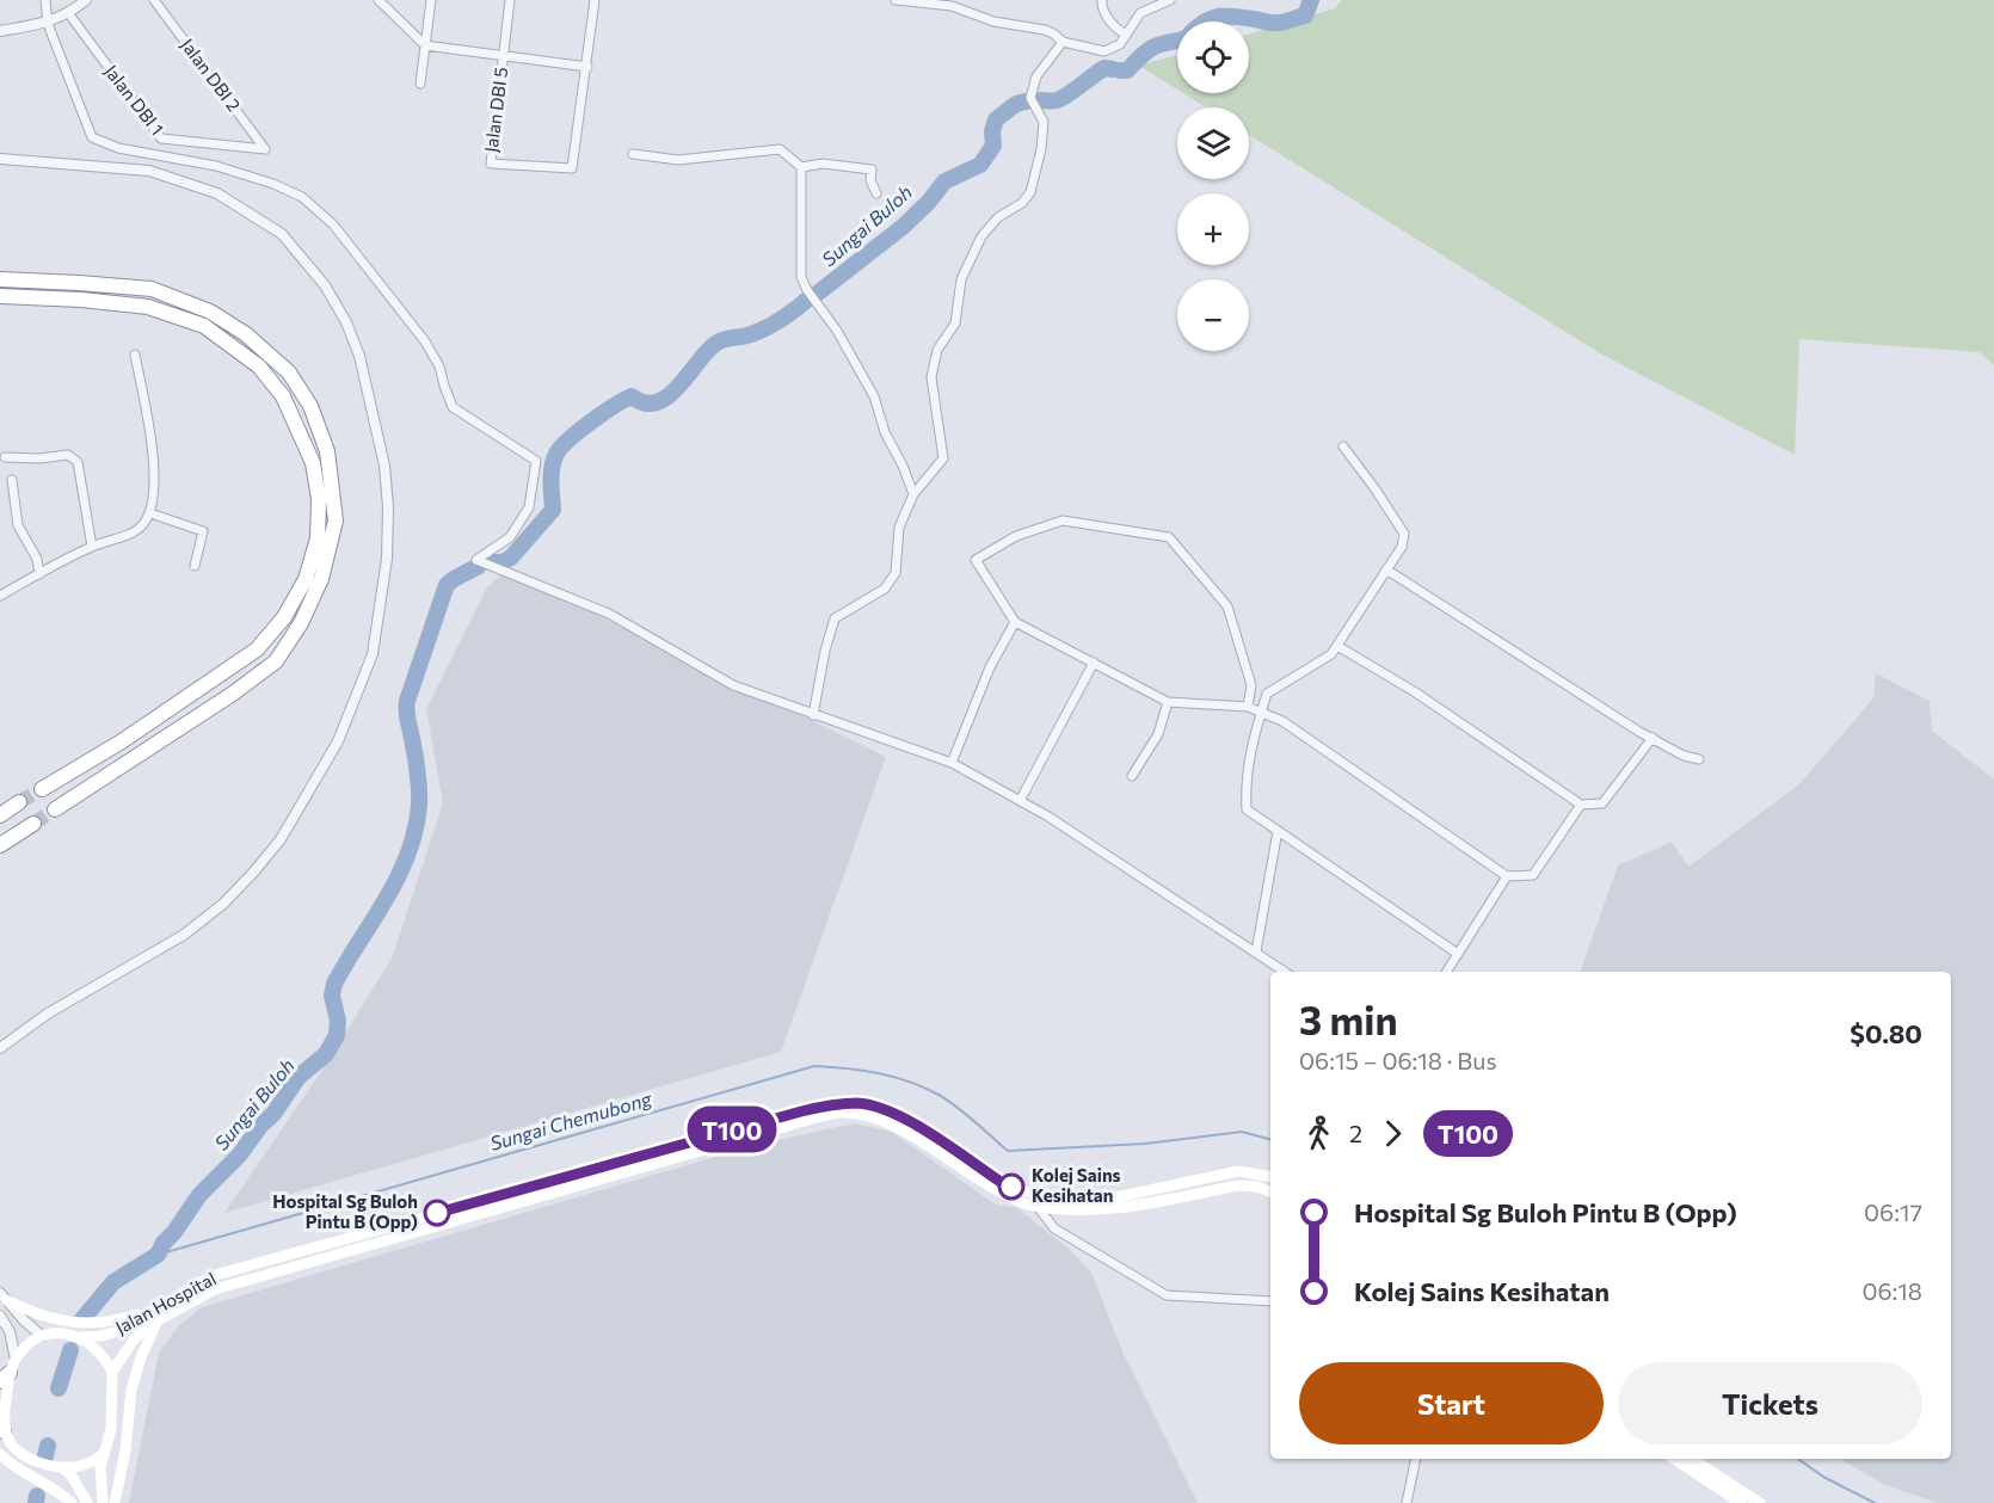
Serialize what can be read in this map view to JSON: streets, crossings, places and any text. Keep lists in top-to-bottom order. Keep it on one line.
{"streets":{"main road":["Jalan Hospital"],"street":["Jalan DBI 2","Jalan DBI 1","Jalan DBI 5"]},"crossings":[["Jalan DBI 2","Jalan DBI 1"]],"water":["Sungai Buloh","Sungai Chemubong"],"places":["Kolej Sains Kesihatan","Hospital Sg Buloh Pintu B (Opp)"],"lines":["bus line T100"],"page":{"on_map":"T100","map_buttons":["+","−"],"heading":["3 min","06:15 – 06:18 · Bus","$0.80"],"legs":["2","T100"],"list":[{"name":"Hospital Sg Buloh Pintu B (Opp)","value":"06:17"},{"name":"Kolej Sains Kesihatan","value":"06:18"}],"buttons":["Start","Tickets"]}}
